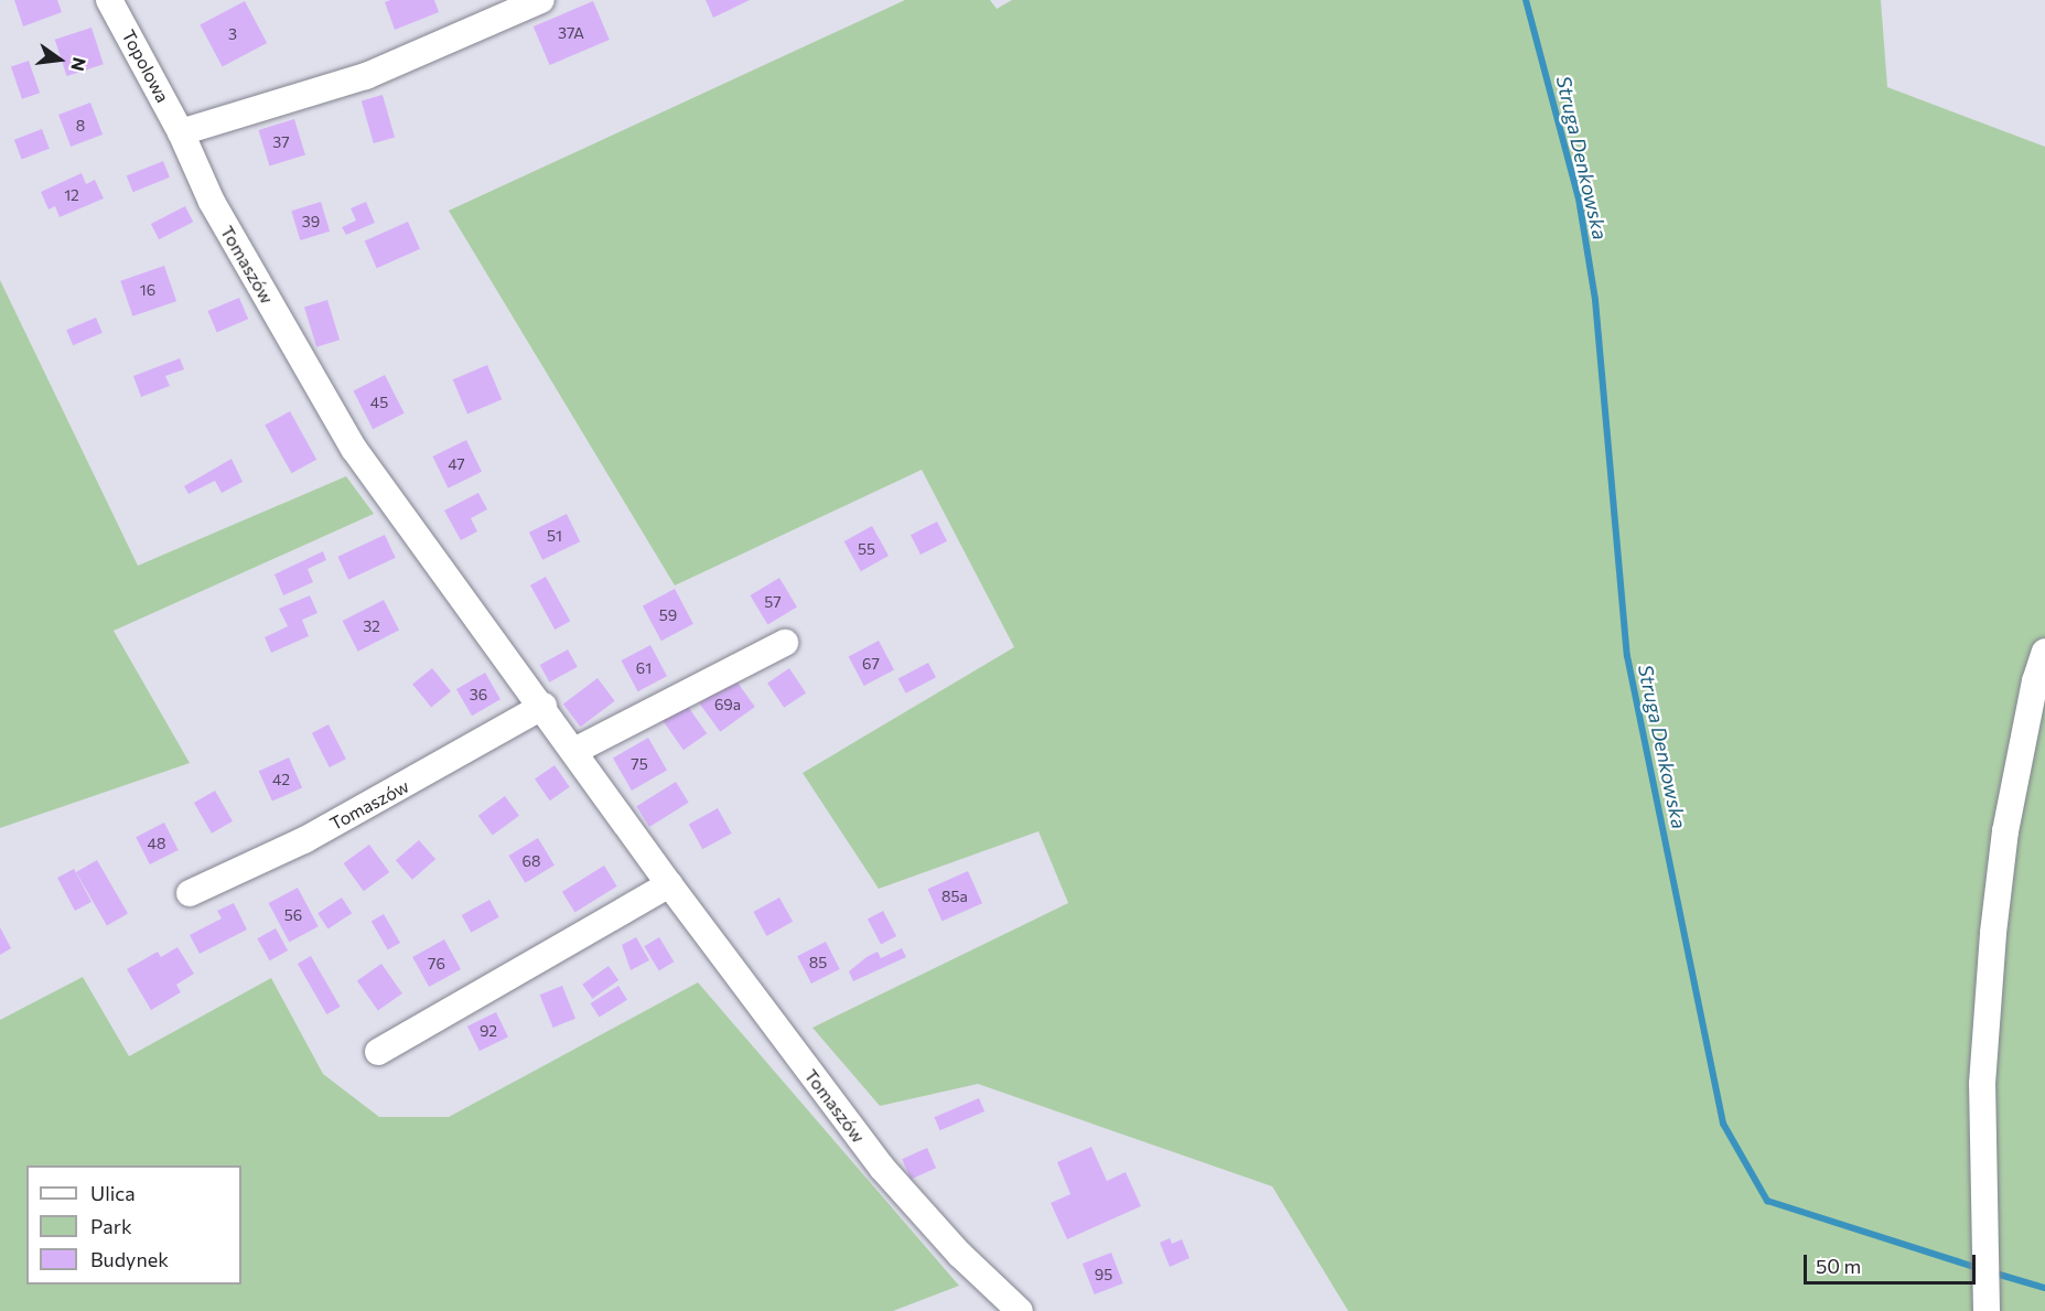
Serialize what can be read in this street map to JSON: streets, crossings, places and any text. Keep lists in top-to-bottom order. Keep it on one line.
{"streets":{"street":["Topolowa","Tomaszów"]},"crossings":[["Topolowa","Tomaszów"]],"water":["Struga Denkowska"],"house_numbers":["37A","3","8","37","12","39","16","45","47","51","55","57","59","32","67","61","36","69a","75","42","48","68","85a","56","85","76","92","95"],"legend":["Ulica","Park","Budynek"],"scale_bar":"50 m","north":"right"}
